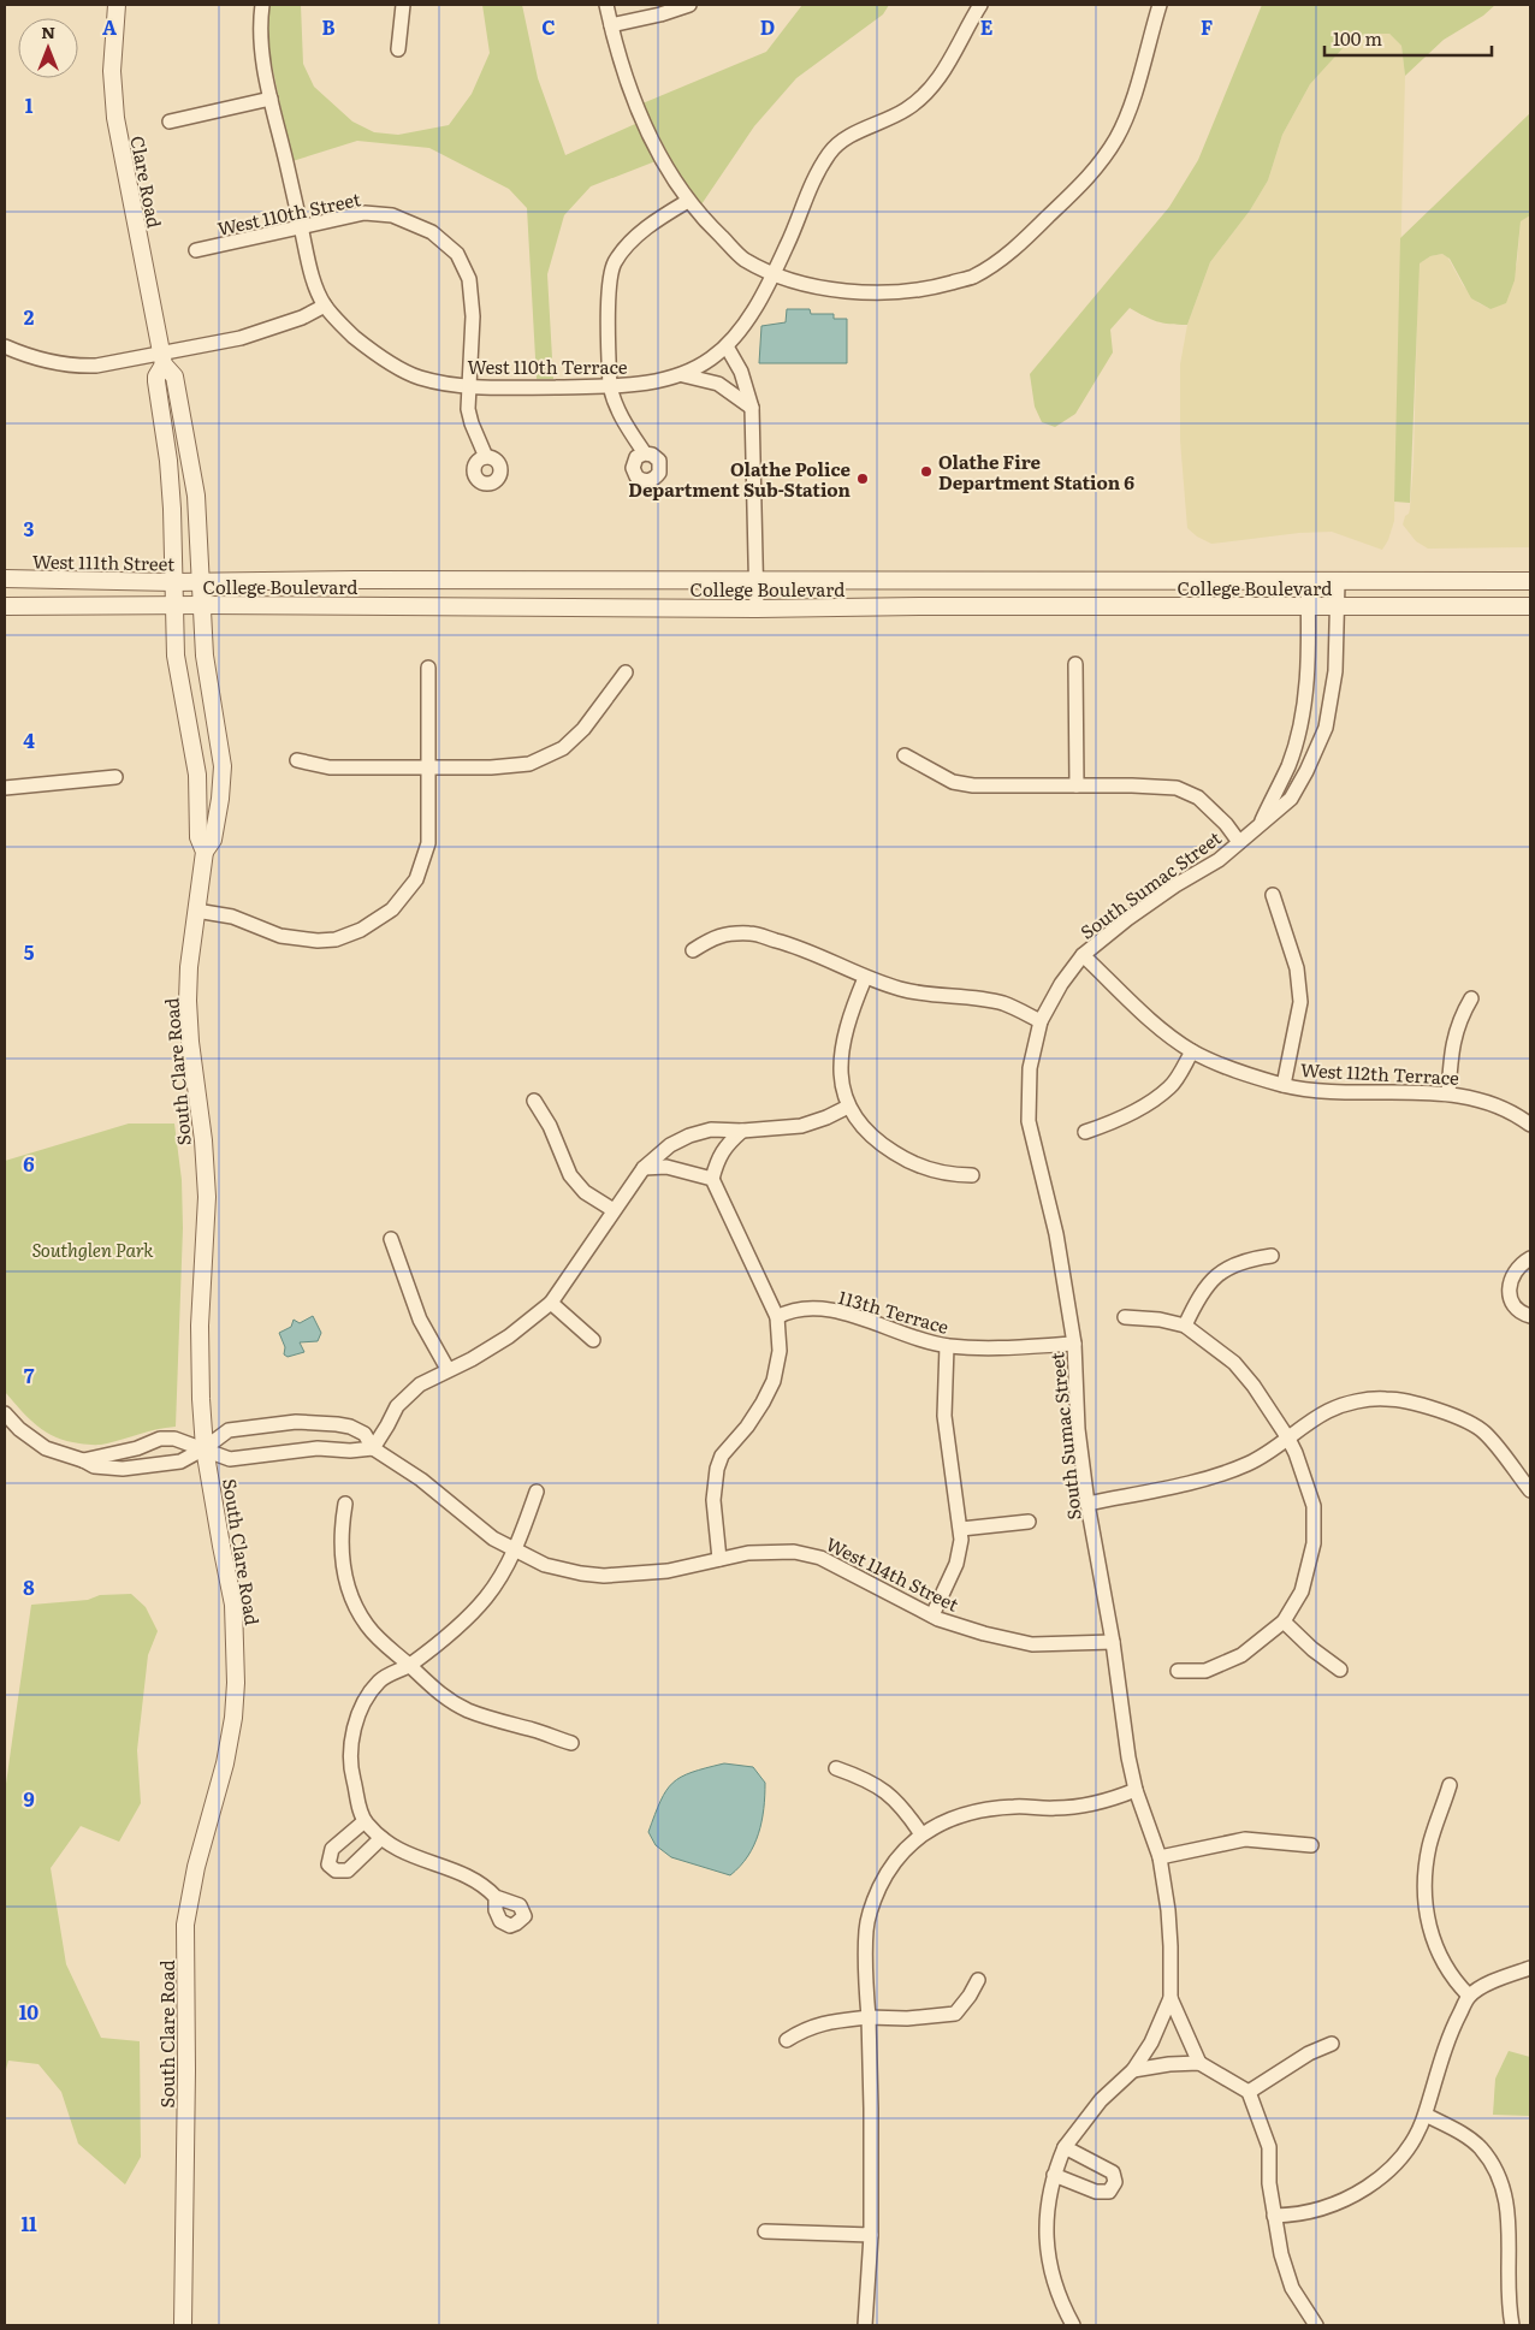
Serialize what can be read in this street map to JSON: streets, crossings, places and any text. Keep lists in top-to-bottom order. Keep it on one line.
{"streets":{"street":["Clare Road","West 110th Street","West 110th Terrace","West 111th Street","College Boulevard","South Sumac Street","South Clare Road","West 112th Terrace","113th Terrace","West 114th Street"]},"crossings":[["Clare Road","West 111th Street"],["Clare Road","College Boulevard"],["Clare Road","South Clare Road"],["West 110th Street","West 110th Terrace"],["West 111th Street","College Boulevard"],["West 111th Street","South Clare Road"],["College Boulevard","South Sumac Street"],["College Boulevard","South Clare Road"],["South Sumac Street","West 112th Terrace"],["South Sumac Street","113th Terrace"],["South Sumac Street","West 114th Street"],["South Clare Road","West 114th Street"]],"parks":["Southglen Park"],"places":["Olathe Fire Department Station 6","Olathe Police Department Sub-Station"],"scale_bar":"100 m","north":"top","grid":{"columns":["A","B","C","D","E","F"],"rows":["1","2","3","4","5","6","7","8","9","10","11"]}}
